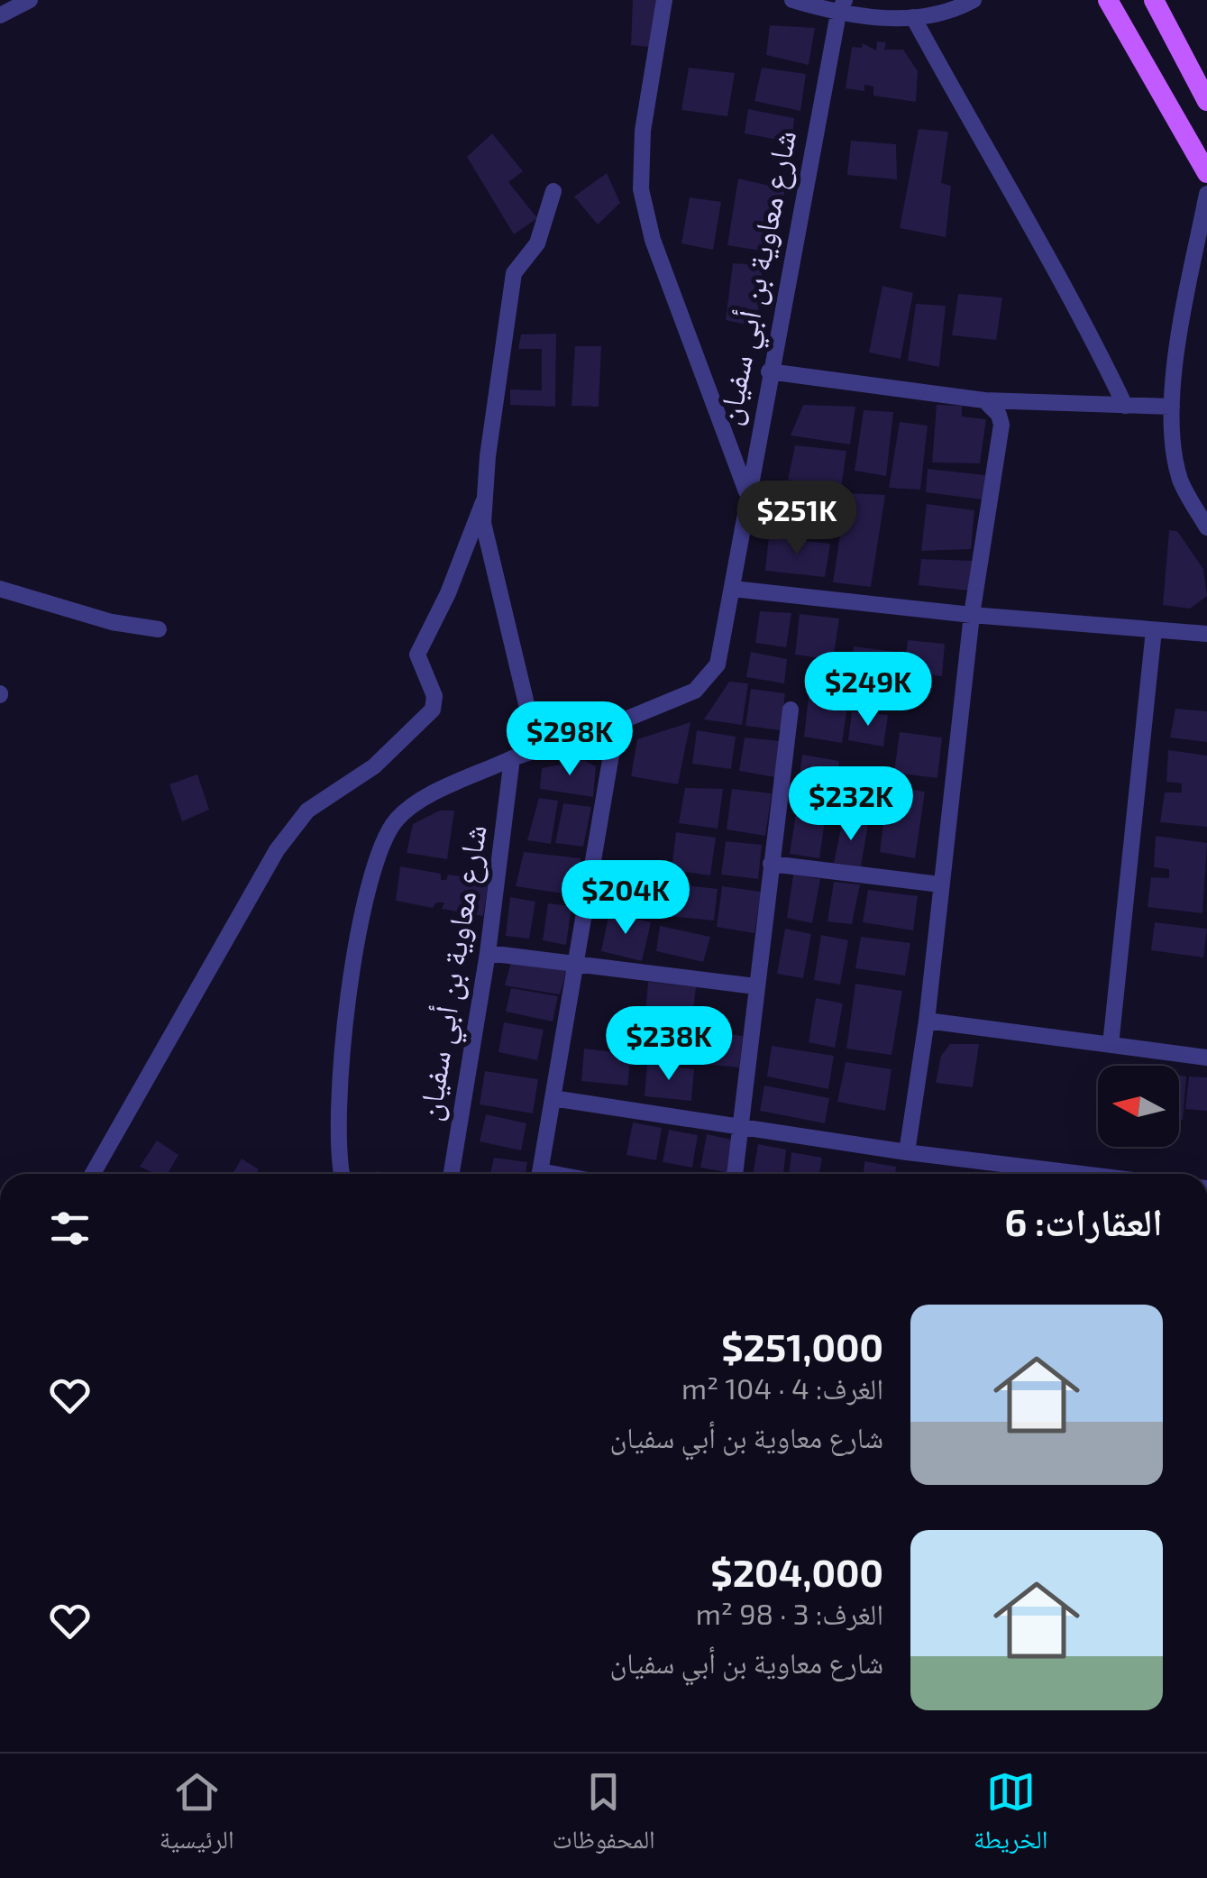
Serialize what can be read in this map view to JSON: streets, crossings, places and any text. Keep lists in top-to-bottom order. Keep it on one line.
{"streets":{"street":["شارع معاوية بن أبي سفيان"]},"north":"left","page":{"price":["$251K","$249K","$298K","$232K","$204K","$238K"],"heading":"العقارات: 6","list":[{"name":"$251,000","note":"الغرف: 4 · 104 m² · شارع معاوية بن أبي سفيان"},{"name":"$204,000","note":"الغرف: 3 · 98 m² · شارع معاوية بن أبي سفيان"}],"tabs":["الخريطة","المحفوظات","الرئيسية"]}}
